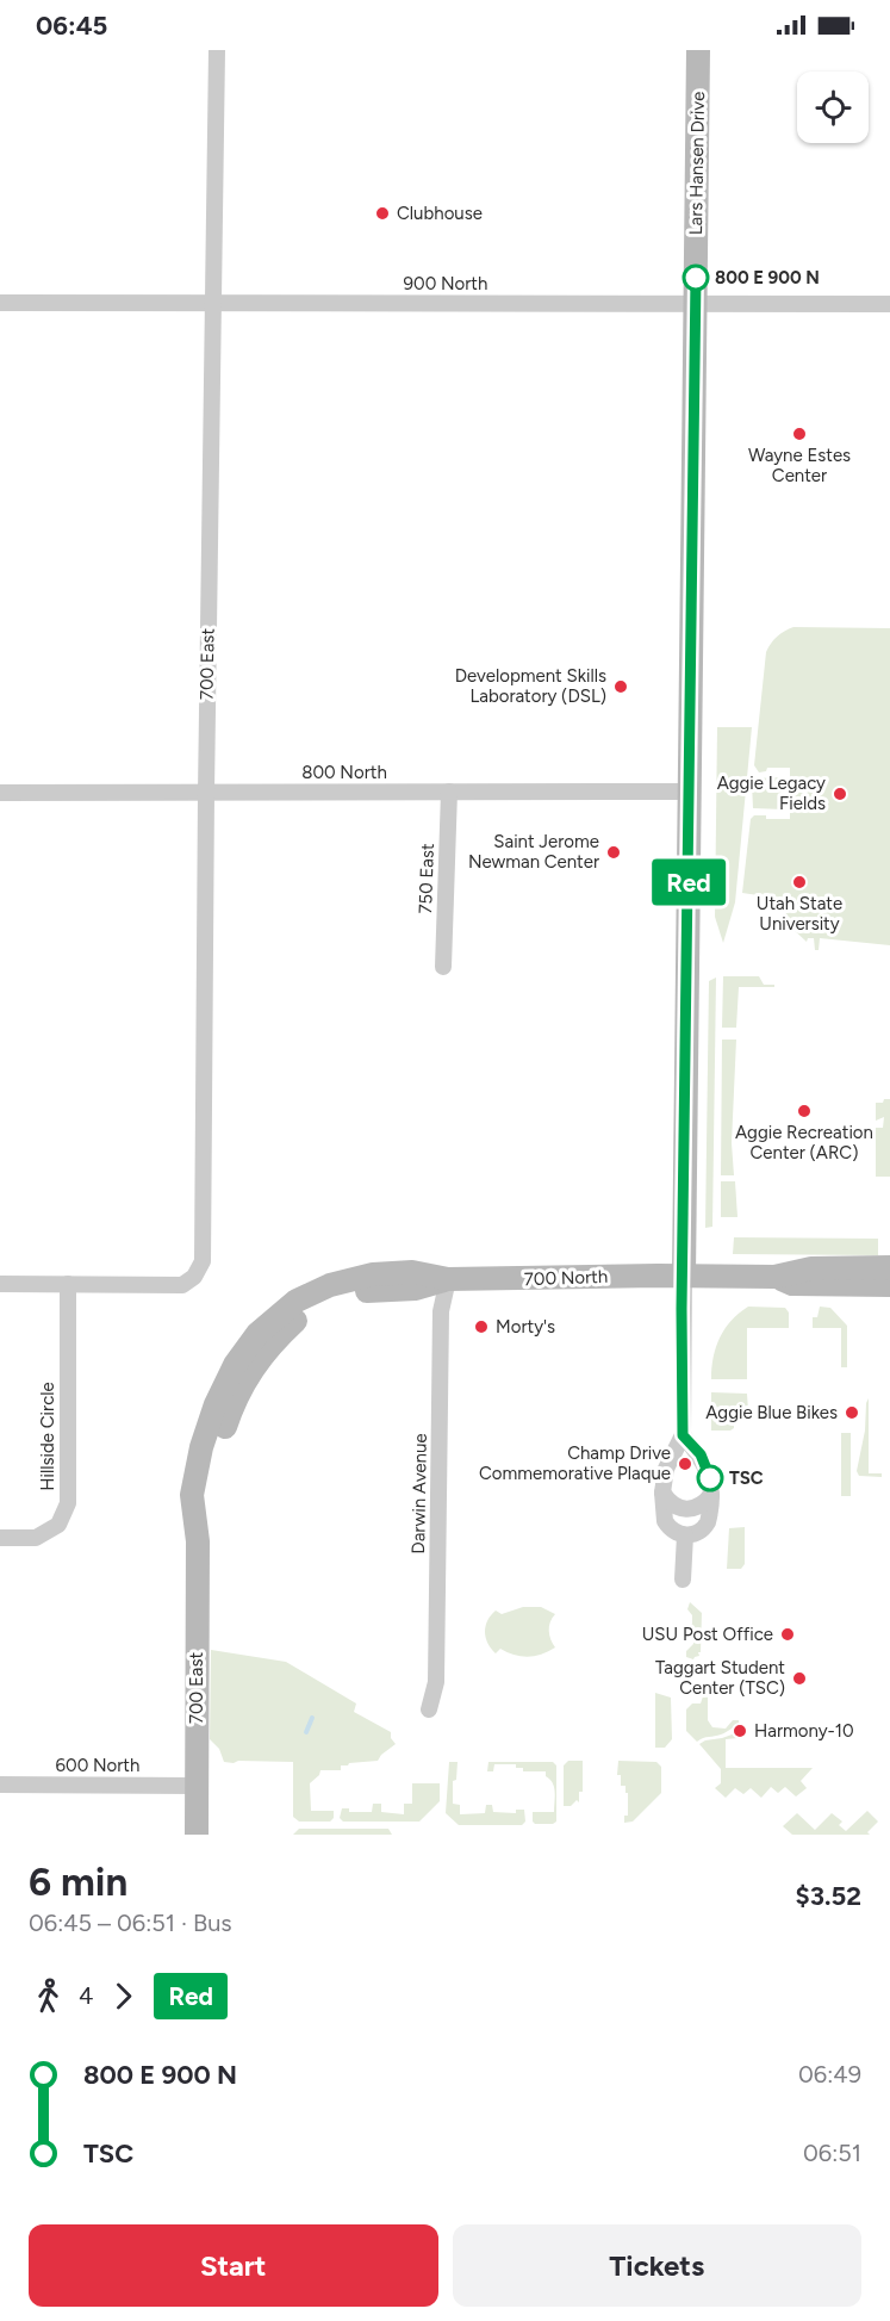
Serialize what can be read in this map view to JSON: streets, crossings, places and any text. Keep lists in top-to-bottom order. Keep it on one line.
{"streets":{"main road":["Lars Hansen Drive","700 East","700 North"],"street":["900 North","800 North","750 East","Hillside Circle","Darwin Avenue","600 North"]},"crossings":[["Lars Hansen Drive","900 North"],["Lars Hansen Drive","800 North"],["Lars Hansen Drive","700 North"],["900 North","700 East"],["700 East","800 North"],["700 East","700 North"],["700 East","Hillside Circle"],["700 East","600 North"],["800 North","750 East"],["700 North","Darwin Avenue"]],"places":["Clubhouse","800 E 900 N","Wayne Estes Center","Development Skills Laboratory (DSL)","Aggie Legacy Fields","Saint Jerome Newman Center","Utah State University","Aggie Recreation Center (ARC)","Morty's","Aggie Blue Bikes","Champ Drive Commemorative Plaque","TSC","USU Post Office","Taggart Student Center (TSC)","Harmony-10"],"lines":["bus line Red"],"page":{"status":"06:45","on_map":"Red","heading":["6 min","06:45 – 06:51 · Bus","$3.52"],"legs":["4","Red"],"list":[{"name":"800 E 900 N","value":"06:49"},{"name":"TSC","value":"06:51"}],"buttons":["Start","Tickets"]}}
